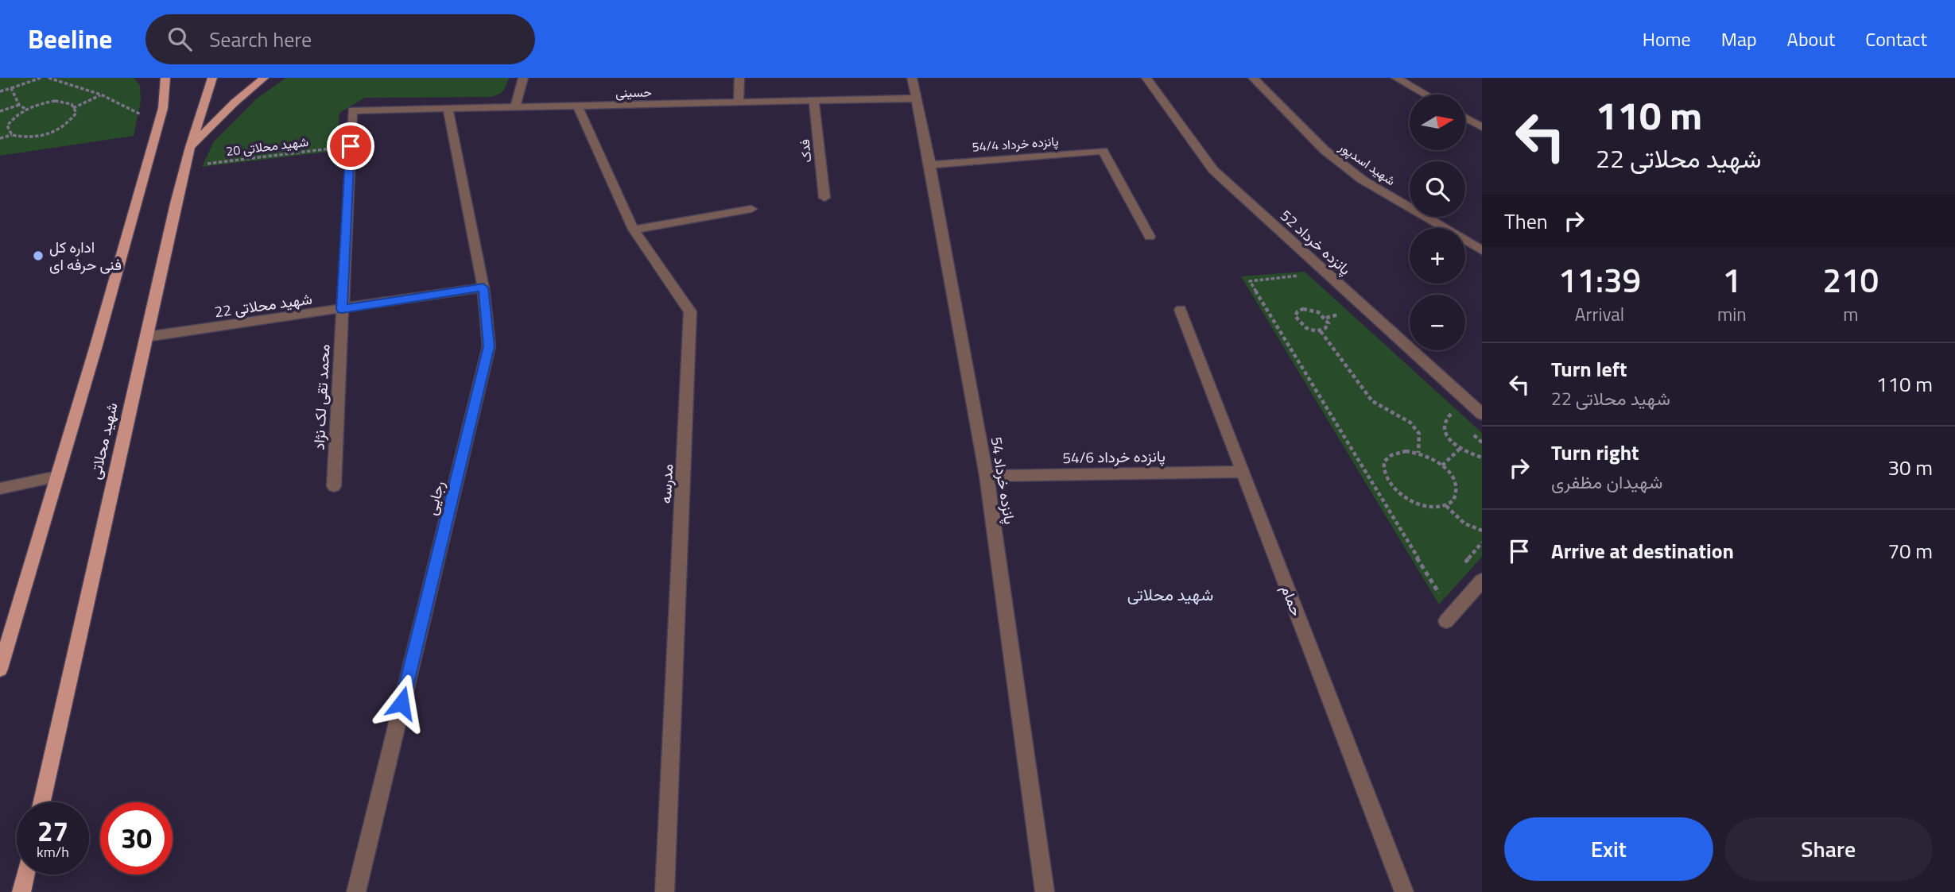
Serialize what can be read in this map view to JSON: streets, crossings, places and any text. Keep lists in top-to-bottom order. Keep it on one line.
{"streets":{"main road":["شهید محلاتی"],"street":["حسینی","پانزده خرداد 54/4","فدک","شهید اسدپور","پانزده خرداد 52","شهید محلاتی 22","محمد تقی لک نژاد","پانزده خرداد 54/6","پانزده خرداد 54","مدرسه","رجایی","حمام"],"path":["شهید محلاتی 20"]},"crossings":[["حسینی","فدک"],["حسینی","محمد تقی لک نژاد"],["حسینی","پانزده خرداد 54"],["حسینی","مدرسه"],["حسینی","رجایی"],["پانزده خرداد 54/4","پانزده خرداد 54"],["شهید محلاتی 20","محمد تقی لک نژاد"],["شهید محلاتی 20","شهید محلاتی"],["شهید محلاتی 22","محمد تقی لک نژاد"],["شهید محلاتی 22","شهید محلاتی"],["شهید محلاتی 22","رجایی"],["پانزده خرداد 54/6","پانزده خرداد 54"],["پانزده خرداد 54/6","حمام"]],"districts":["شهید محلاتی"],"places":["اداره کل فنی حرفه ای"],"north":"right","page":{"header":"Beeline","search":"Search here","nav":["Home","Map","About","Contact"],"turn":["110 m","شهید محلاتی 22"],"map_buttons":["+","−"],"then":"Then","eta":["11:39","Arrival","1","min","210","m"],"list":[{"name":"Turn left","note":"شهید محلاتی 22","value":"110 m"},{"name":"Turn right","note":"شهیدان مظفری","value":"30 m"},{"name":"Arrive at destination","value":"70 m"}],"speed":"27 km/h","limit":"30","buttons":["Exit","Share"]}}
